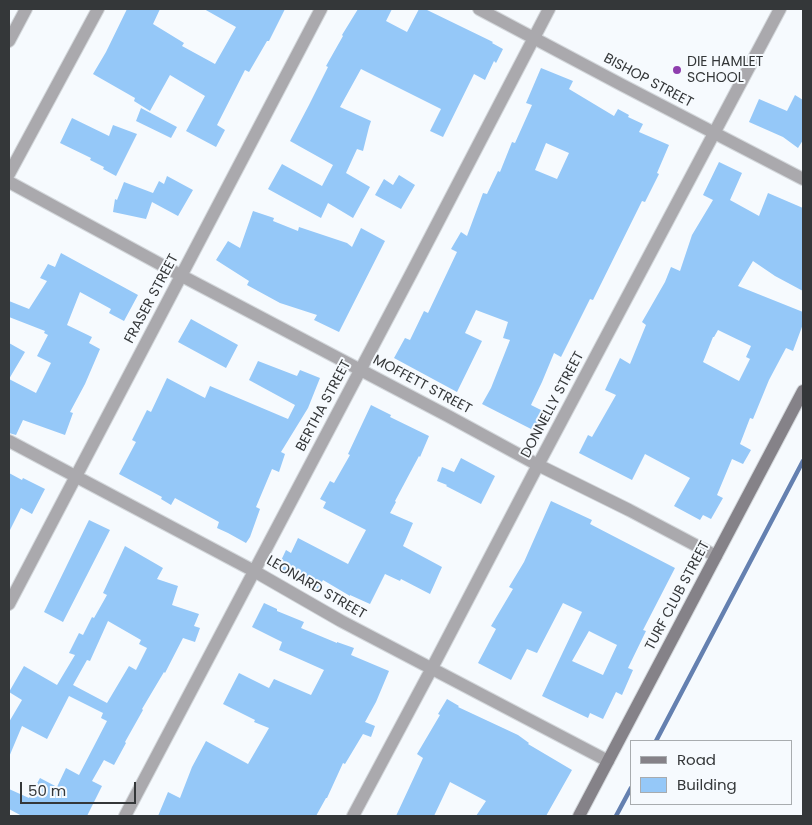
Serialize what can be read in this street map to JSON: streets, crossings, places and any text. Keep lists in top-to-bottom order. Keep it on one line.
{"streets":{"main road":["TURF CLUB STREET"],"street":["BISHOP STREET","FRASER STREET","MOFFETT STREET","DONNELLY STREET","BERTHA STREET","LEONARD STREET"]},"crossings":[["BISHOP STREET","DONNELLY STREET"],["BISHOP STREET","BERTHA STREET"],["FRASER STREET","MOFFETT STREET"],["FRASER STREET","LEONARD STREET"],["MOFFETT STREET","DONNELLY STREET"],["MOFFETT STREET","BERTHA STREET"],["MOFFETT STREET","TURF CLUB STREET"],["DONNELLY STREET","LEONARD STREET"],["BERTHA STREET","LEONARD STREET"],["LEONARD STREET","TURF CLUB STREET"]],"places":["DIE HAMLET SCHOOL"],"legend":["Road","Building"],"scale_bar":"50 m"}
